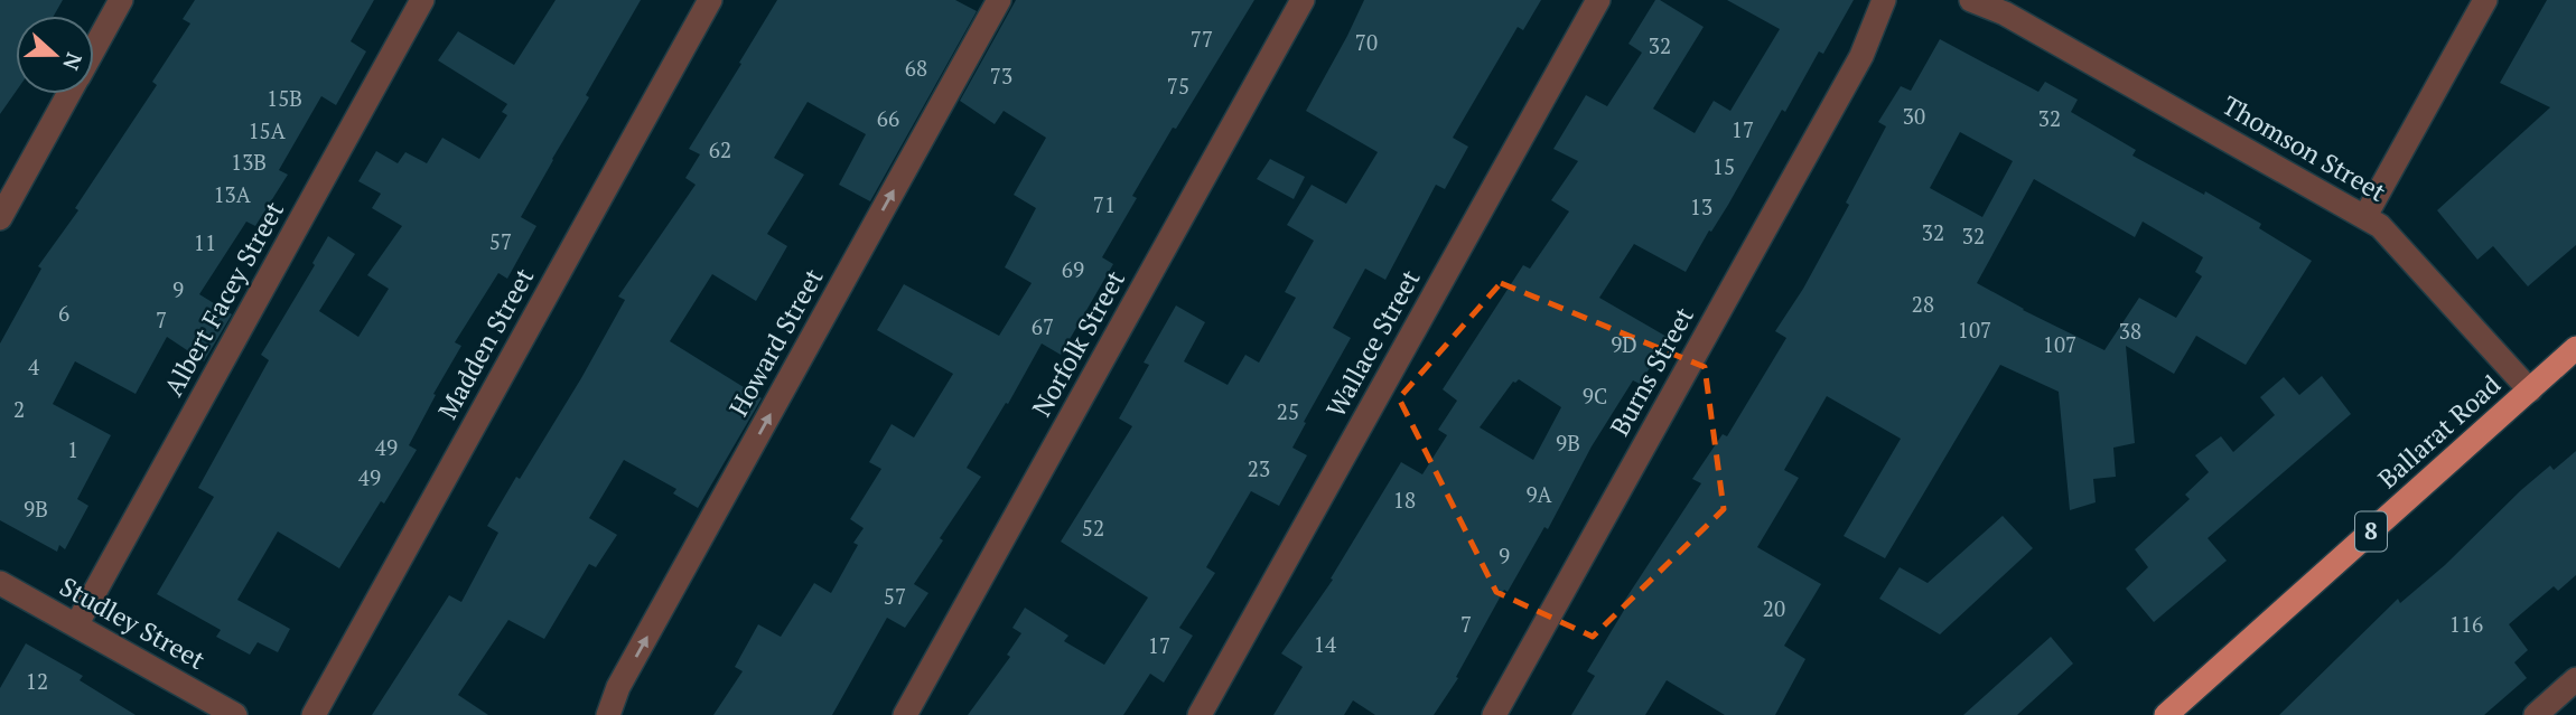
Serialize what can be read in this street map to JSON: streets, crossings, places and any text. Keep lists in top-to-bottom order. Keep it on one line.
{"streets":{"highway":["Ballarat Road","8"],"street":["Thomson Street","Albert Facey Street","Howard Street","Madden Street","Norfolk Street","Wallace Street","Burns Street","Studley Street"]},"crossings":[["Thomson Street","Ballarat Road"],["Albert Facey Street","Studley Street"]],"one_way":["Howard Street"],"house_numbers":["77","70","32","68","73","75","15B","30","66","32","17","15A","62","13B","15","13A","71","13","32","32","57","11","69","9","28","6","7","67","107","38","9D","107","4","9C","2","25","9B","49","1","23","49","9A","18","9B","52","9","57","20","7","116","14","17","12"],"north":"right"}
